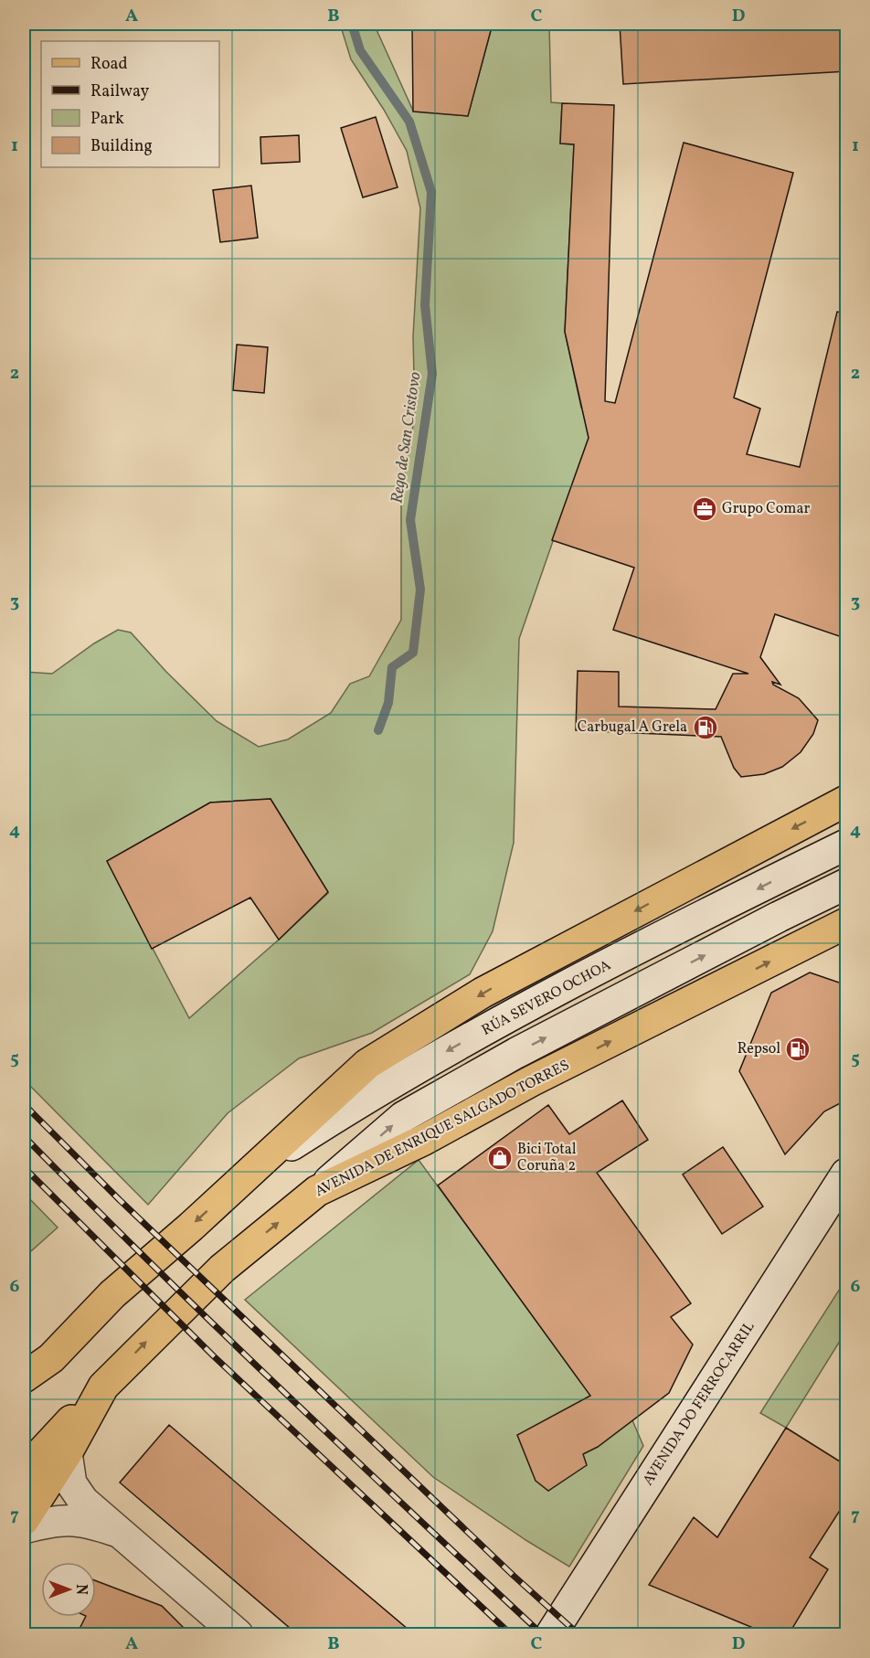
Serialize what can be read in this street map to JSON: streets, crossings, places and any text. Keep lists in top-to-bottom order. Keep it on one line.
{"streets":{"main road":["RÚA SEVERO OCHOA","AVENIDA DE ENRIQUE SALGADO TORRES","AVENIDA DO FERROCARRIL"]},"water":["Rego de San Cristovo"],"places":{"office":["Grupo Comar"],"fuel station":["Carbugal A Grela","Repsol"],"shop":["Bici Total Coruña 2"]},"legend":["Road","Railway","Park","Building"],"north":"right","grid":{"columns":["A","B","C","D"],"rows":["1","2","3","4","5","6","7"]}}
